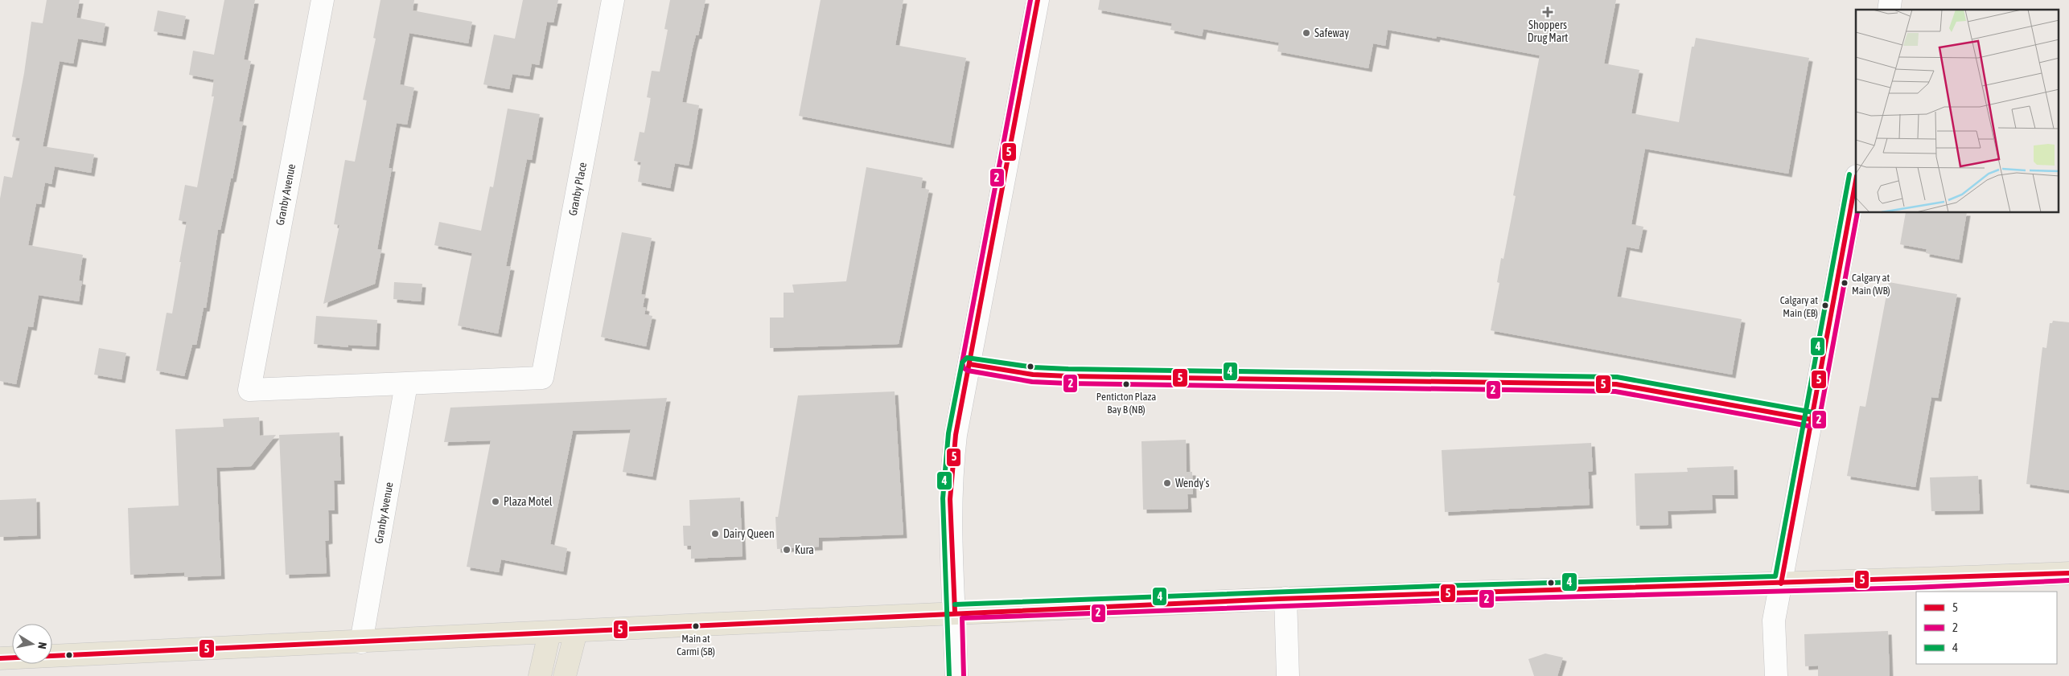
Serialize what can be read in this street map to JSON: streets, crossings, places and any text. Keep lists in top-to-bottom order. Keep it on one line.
{"streets":{"street":["Granby Place","Granby Avenue"]},"crossings":[["Granby Place","Granby Avenue"]],"places":{"health":["Shoppers Drug Mart"],"other":["Safeway","Calgary at Main (WB)","Calgary at Main (EB)","Penticton Plaza Bay B (NB)","Wendy's","Plaza Motel","Dairy Queen","Kura","Main at Carmi (SB)"]},"lines":["transit line 5","transit line 2","transit line 4"],"legend":["5","2","4"],"north":"right"}
